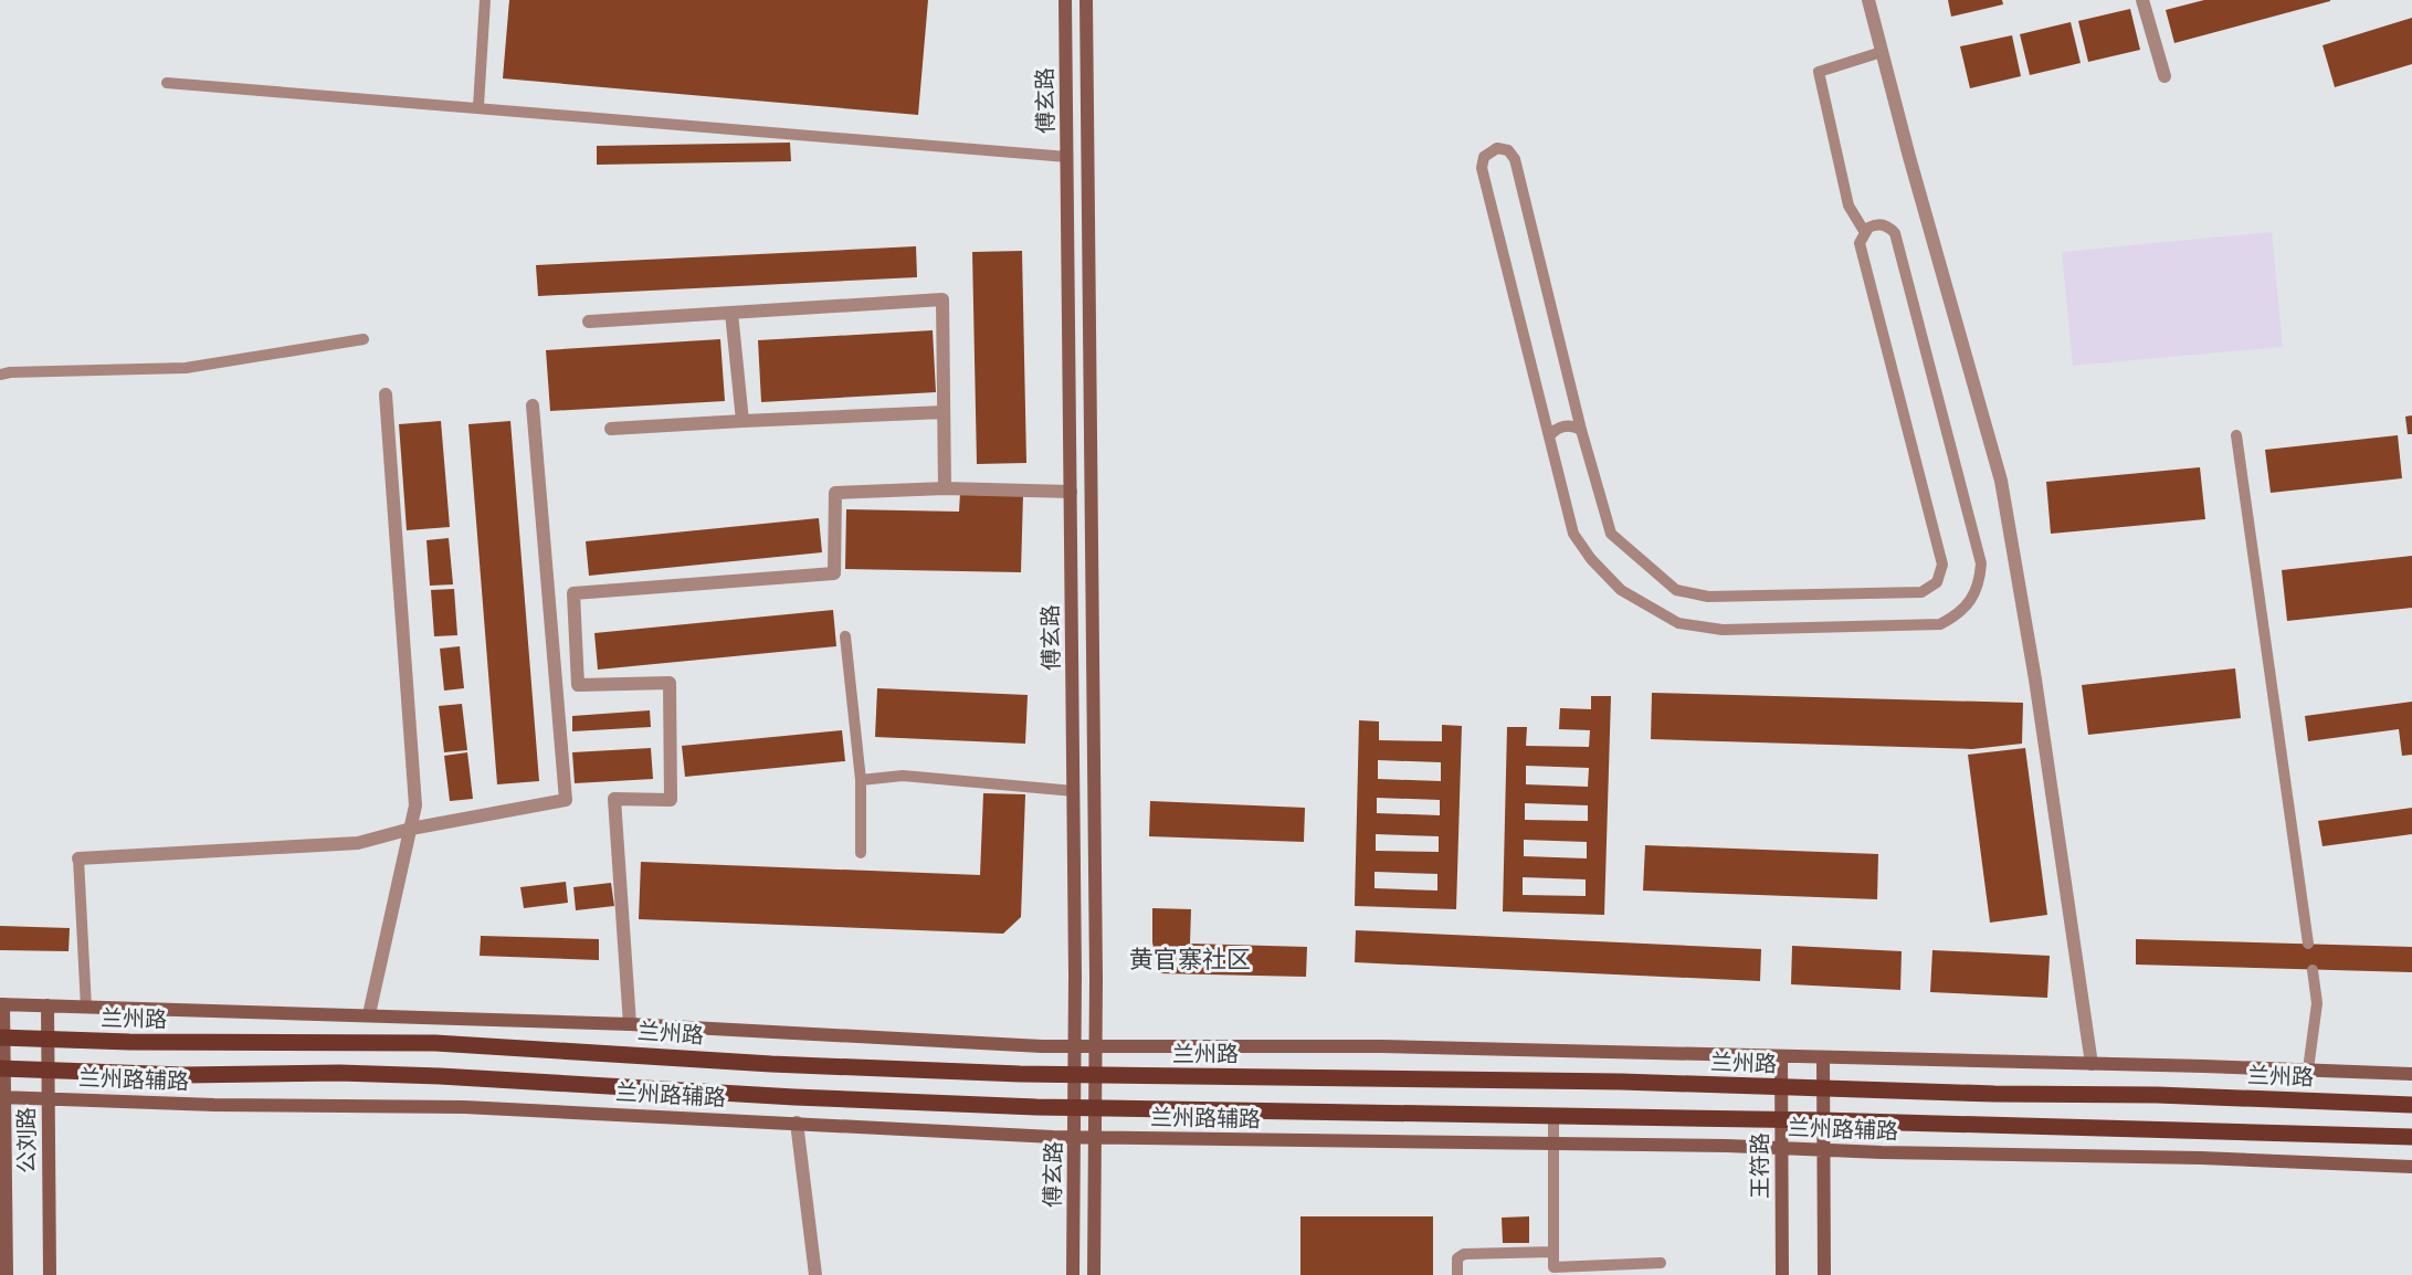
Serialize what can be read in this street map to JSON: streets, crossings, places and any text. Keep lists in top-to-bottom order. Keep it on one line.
{"streets":{"main road":["兰州路"],"street":["傅玄路","兰州路辅路","公刘路","王符路"]},"crossings":[["傅玄路","兰州路"],["傅玄路","兰州路辅路"],["兰州路","公刘路"],["兰州路","王符路"],["兰州路辅路","公刘路"],["兰州路辅路","王符路"]],"districts":["黄官寨社区"]}
